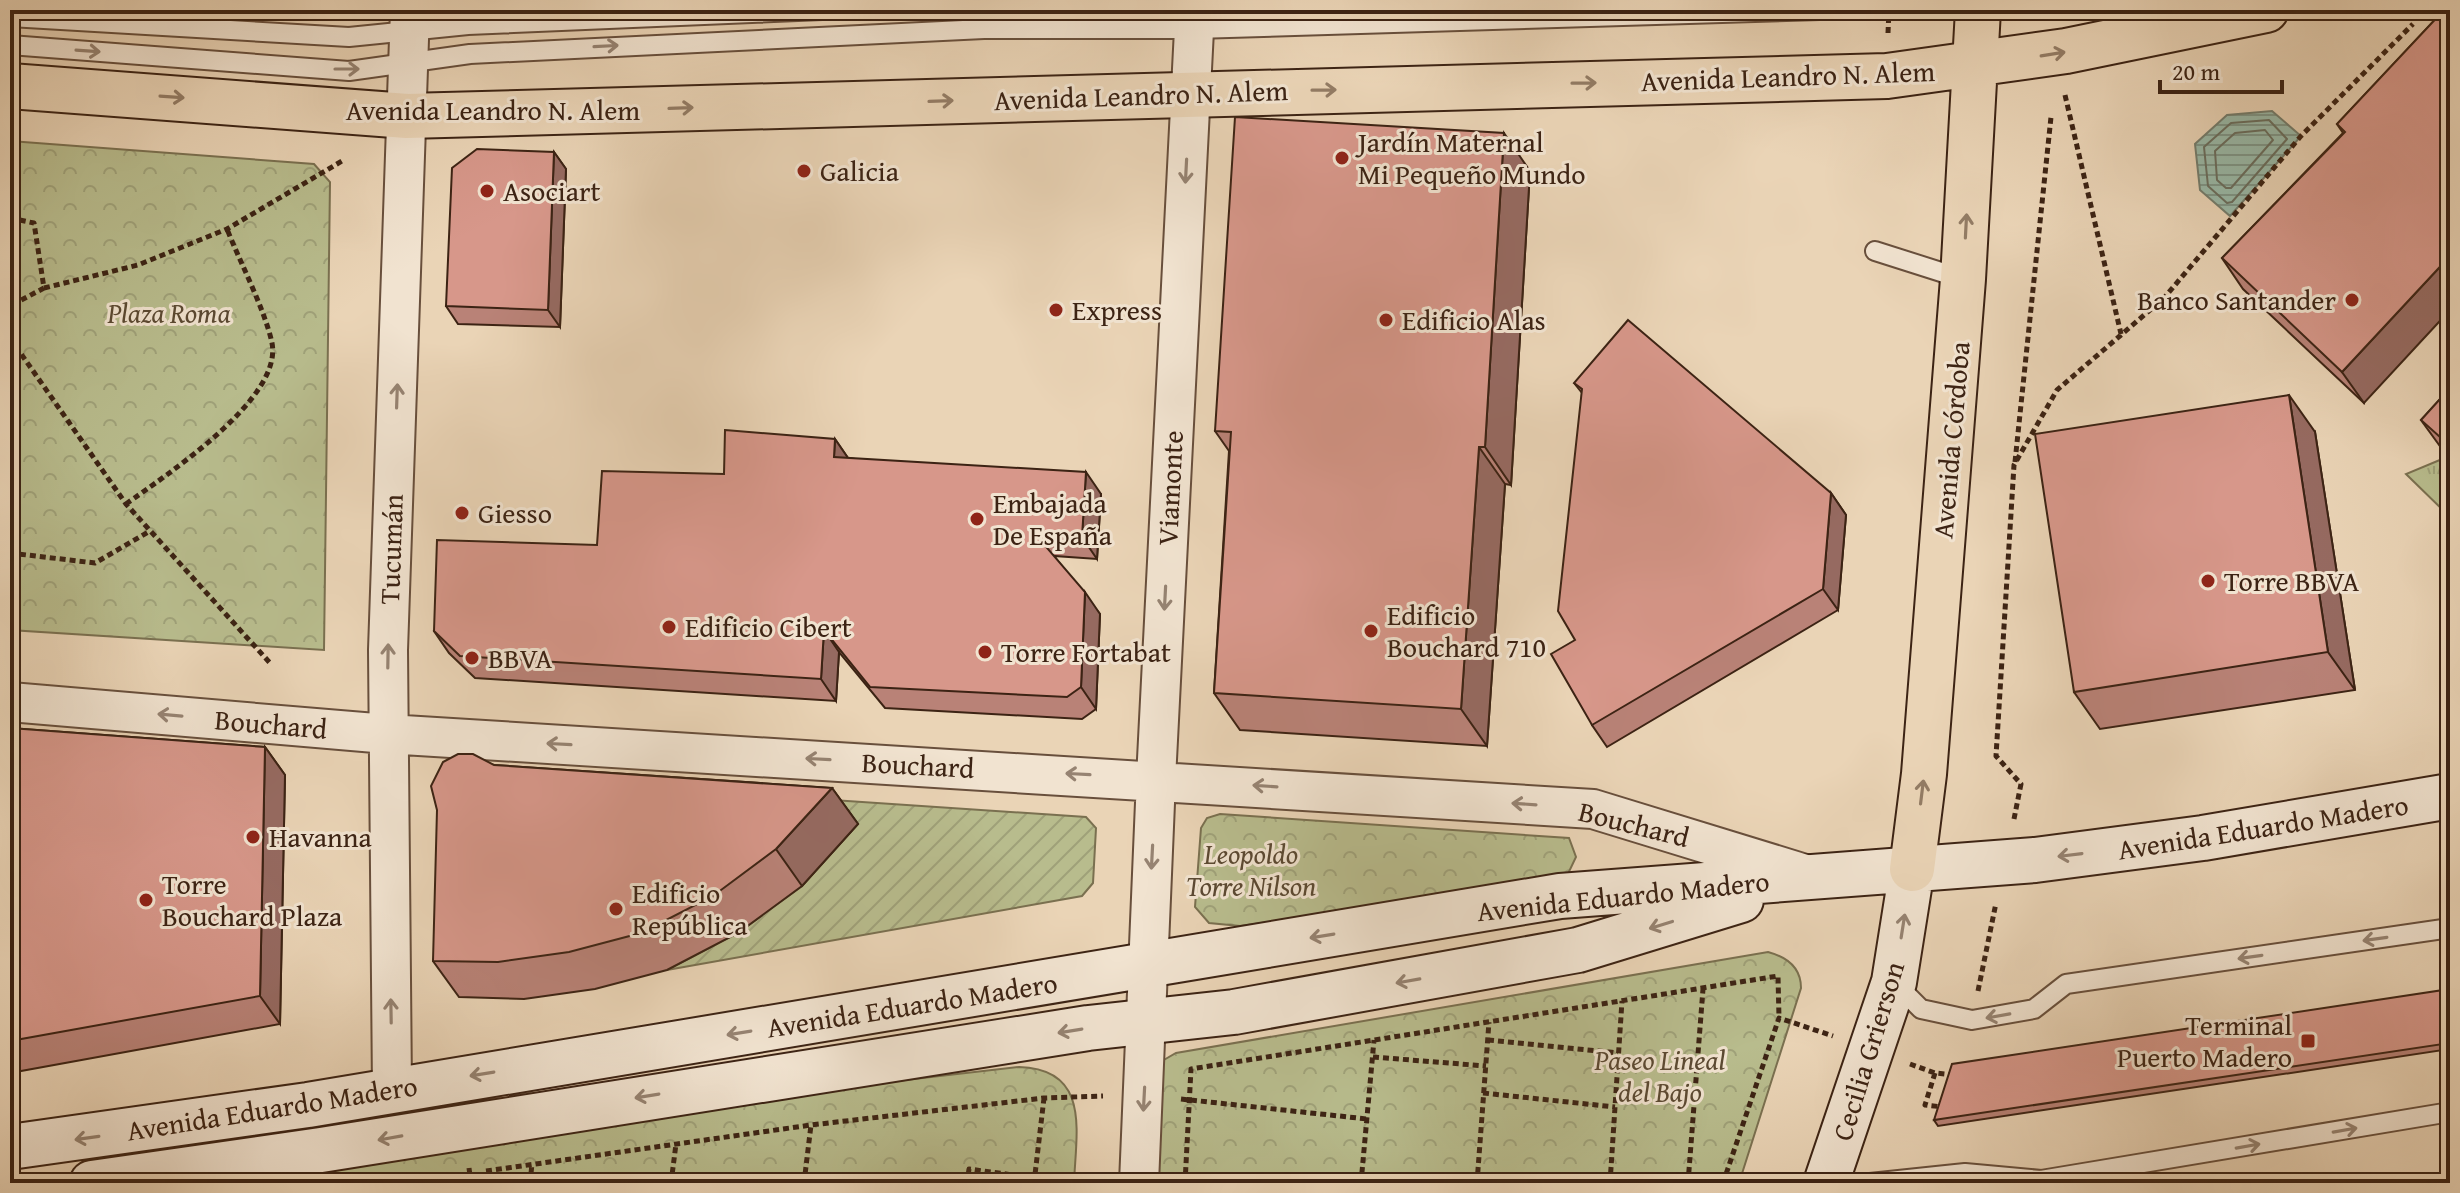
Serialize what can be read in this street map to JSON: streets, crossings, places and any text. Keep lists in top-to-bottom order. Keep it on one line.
{"streets":{"main road":["Avenida Leandro N. Alem","Avenida Córdoba","Avenida Eduardo Madero","Cecilia Grierson"],"street":["Viamonte","Tucumán","Bouchard"]},"crossings":[["Avenida Leandro N. Alem","Avenida Córdoba"],["Avenida Leandro N. Alem","Viamonte"],["Avenida Leandro N. Alem","Tucumán"],["Avenida Córdoba","Avenida Eduardo Madero"],["Avenida Córdoba","Cecilia Grierson"],["Viamonte","Bouchard"],["Viamonte","Avenida Eduardo Madero"],["Tucumán","Bouchard"],["Tucumán","Avenida Eduardo Madero"],["Bouchard","Avenida Eduardo Madero"],["Avenida Eduardo Madero","Cecilia Grierson"]],"one_way":["Avenida Leandro N. Alem","Avenida Córdoba","Viamonte","Tucumán","Bouchard","Avenida Eduardo Madero","Cecilia Grierson"],"parks":["Plaza Roma","Leopoldo Torre Nilson","Paseo Lineal del Bajo"],"places":{"other":["Jardín Maternal Mi Pequeño Mundo","Galicia","Asociart","Banco Santander","Express","Edificio Alas","Giesso","Embajada De España","Torre BBVA","Edificio Cibert","Edificio Bouchard 710","Torre Fortabat","BBVA","Havanna","Torre Bouchard Plaza","Edificio República"],"transit":["Terminal Puerto Madero"]},"scale_bar":"20 m"}
